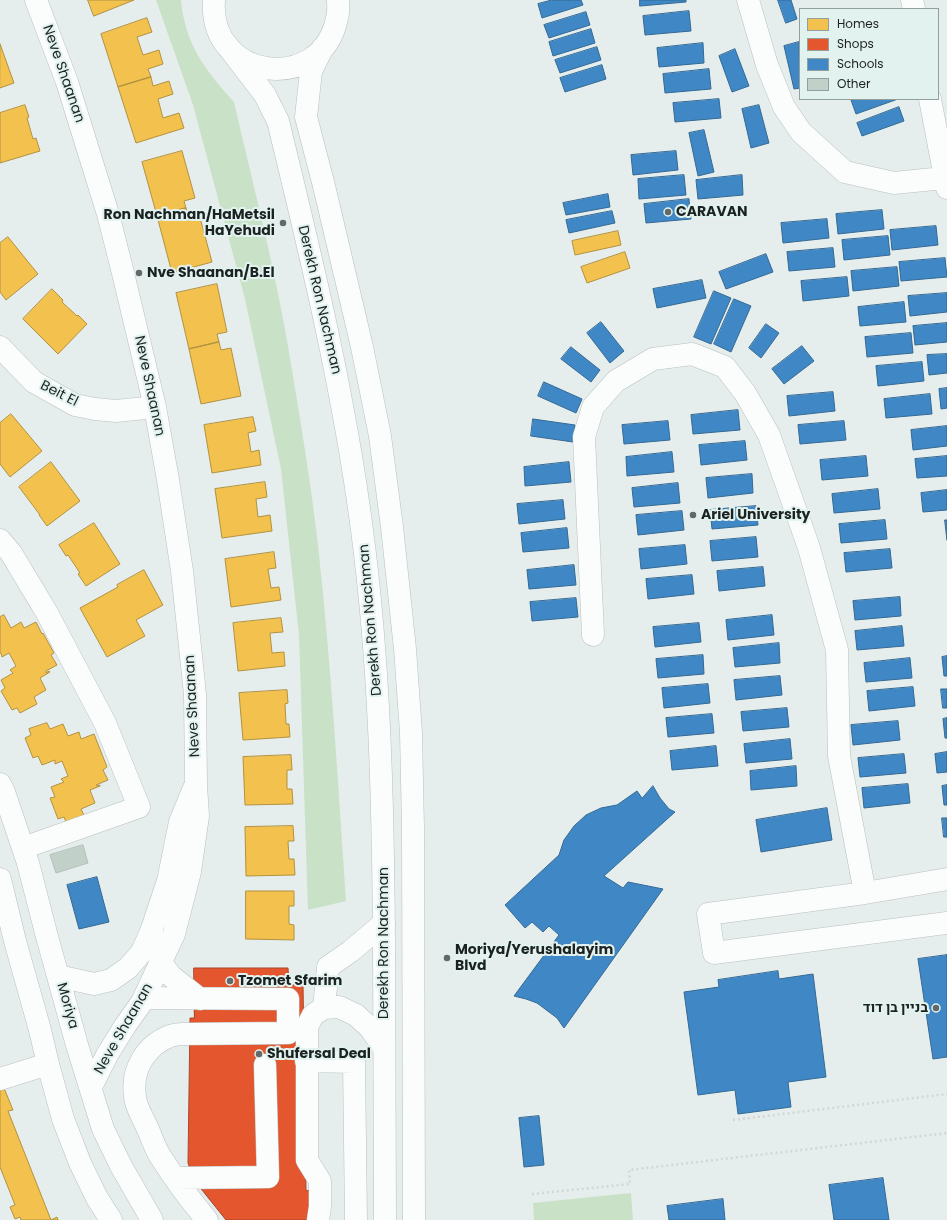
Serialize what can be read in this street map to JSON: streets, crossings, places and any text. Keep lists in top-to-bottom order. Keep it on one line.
{"streets":{"main road":["Neve Shaanan","Derekh Ron Nachman","Beit El","Moriya"]},"crossings":[["Neve Shaanan","Beit El"],["Neve Shaanan","Moriya"]],"places":["CARAVAN","Ron Nachman/HaMetsil HaYehudi","Nve Shaanan/B.El","Ariel University","Moriya/Yerushalayim Blvd","Tzomet Sfarim","בניין בן דוד","Shufersal Deal"],"legend":["Homes","Shops","Schools","Other"]}
